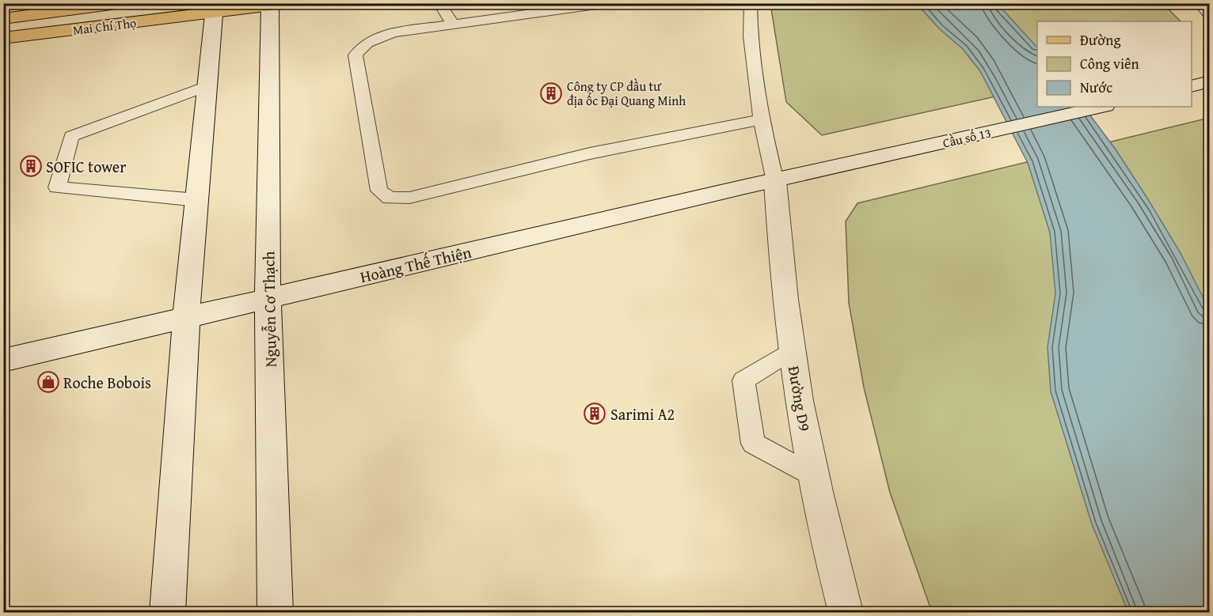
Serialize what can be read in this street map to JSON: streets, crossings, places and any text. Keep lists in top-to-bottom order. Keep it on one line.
{"streets":{"main road":["Mai Chí Thọ","Cầu số 13","Hoàng Thế Thiện","Nguyễn Cơ Thạch","Đường D9"]},"crossings":[["Mai Chí Thọ","Nguyễn Cơ Thạch"],["Cầu số 13","Hoàng Thế Thiện"],["Hoàng Thế Thiện","Nguyễn Cơ Thạch"],["Hoàng Thế Thiện","Đường D9"]],"places":{"building":["Công ty CP đầu tư địa ốc Đại Quang Minh","SOFIC tower","Sarimi A2"],"shop":["Roche Bobois"]},"legend":["Đường","Công viên","Nước"]}
